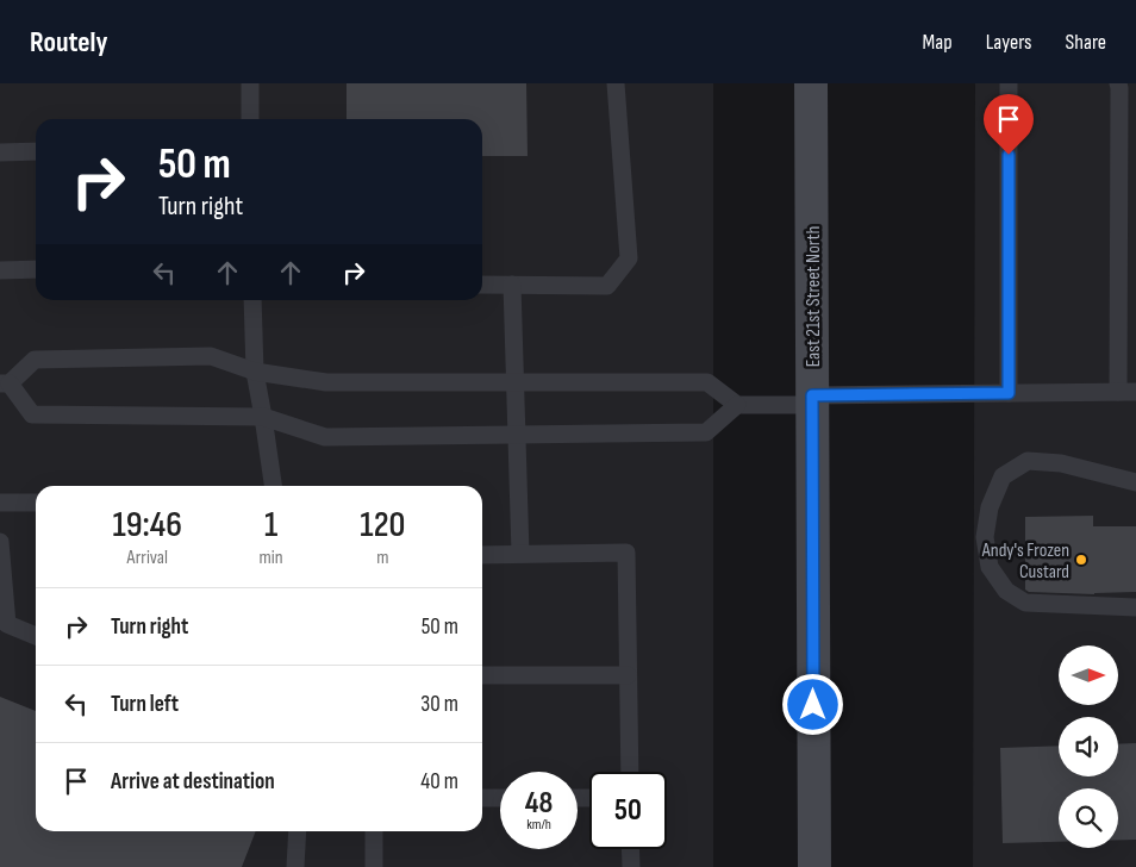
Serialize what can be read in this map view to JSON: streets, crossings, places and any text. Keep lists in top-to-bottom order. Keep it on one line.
{"streets":{"main road":["East 21st Street North"]},"places":["Andy's Frozen Custard"],"north":"right","page":{"header":"Routely","nav":["Map","Layers","Share"],"turn":["50 m","Turn right"],"eta":["19:46","Arrival","1","min","120","m"],"list":[{"name":"Turn right","value":"50 m"},{"name":"Turn left","value":"30 m"},{"name":"Arrive at destination","value":"40 m"}],"speed":"48 km/h","limit":"50"}}
